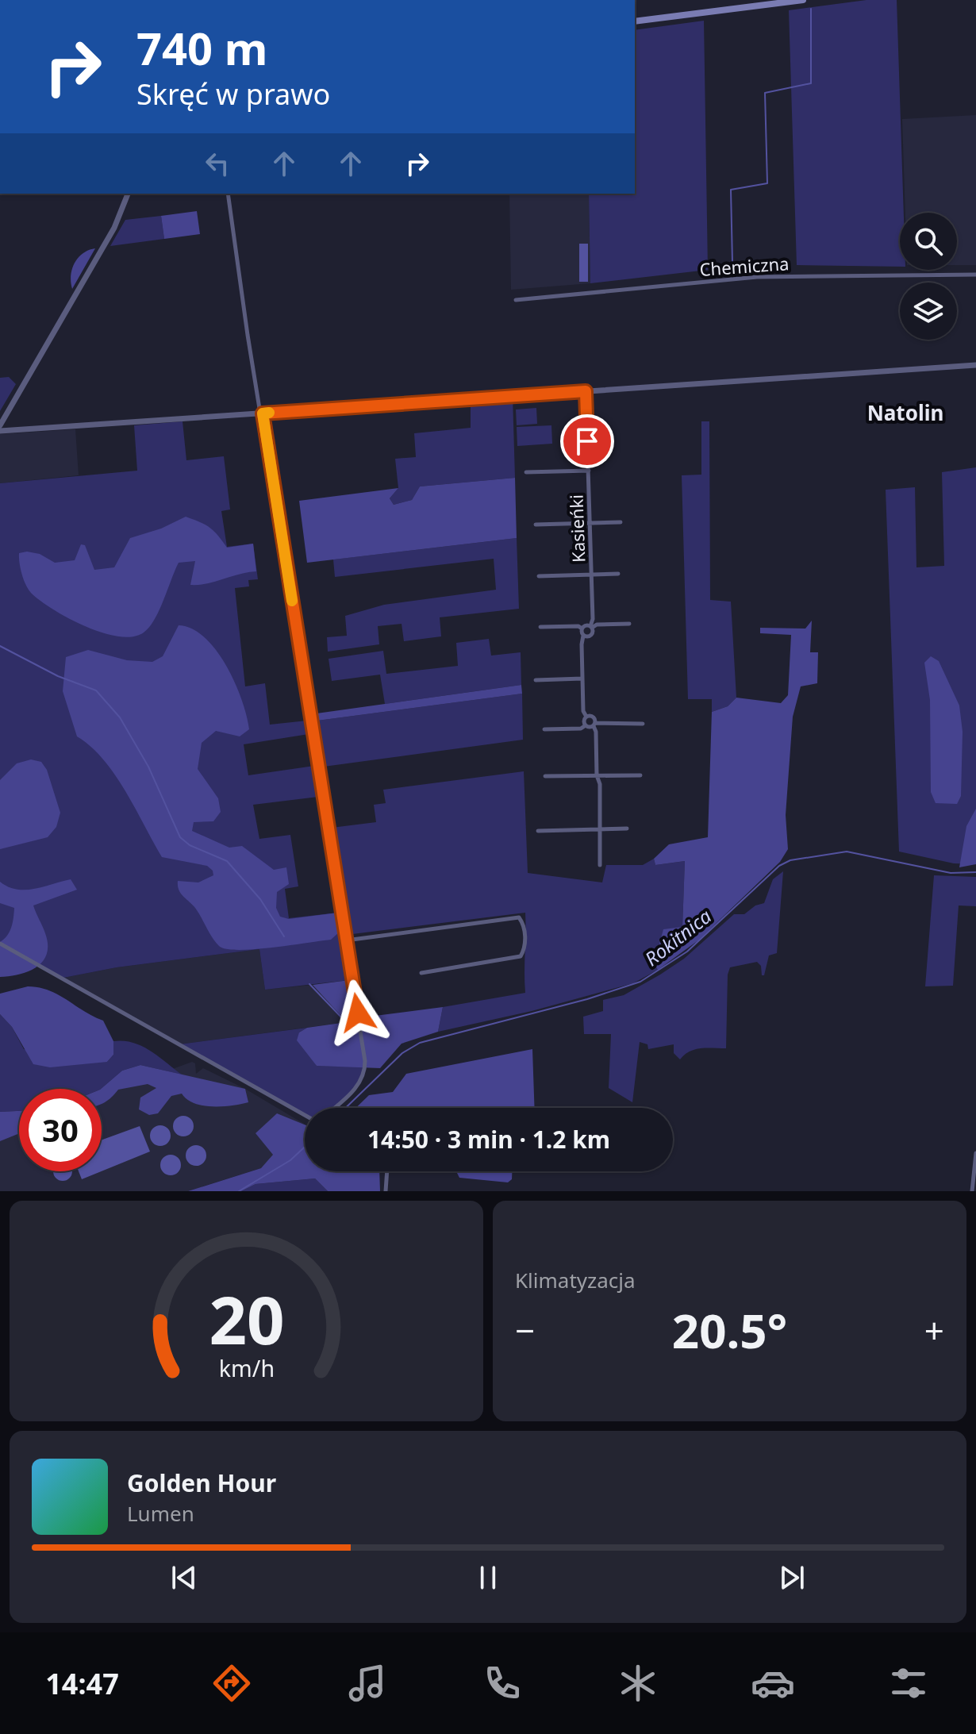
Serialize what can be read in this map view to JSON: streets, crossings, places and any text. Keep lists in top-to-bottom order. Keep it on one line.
{"streets":{"street":["Chemiczna","Kasieńki"]},"districts":["Natolin"],"water":["Rokitnica"],"page":{"turn":["740 m","Skręć w prawo"],"limit":"30","trip":"14:50 · 3 min · 1.2 km","tile":"Klimatyzacja","heat":["−","20.5°","+"],"song":["Golden Hour","Lumen"],"tabs":"14:47","gauge":["20","km/h"]}}
